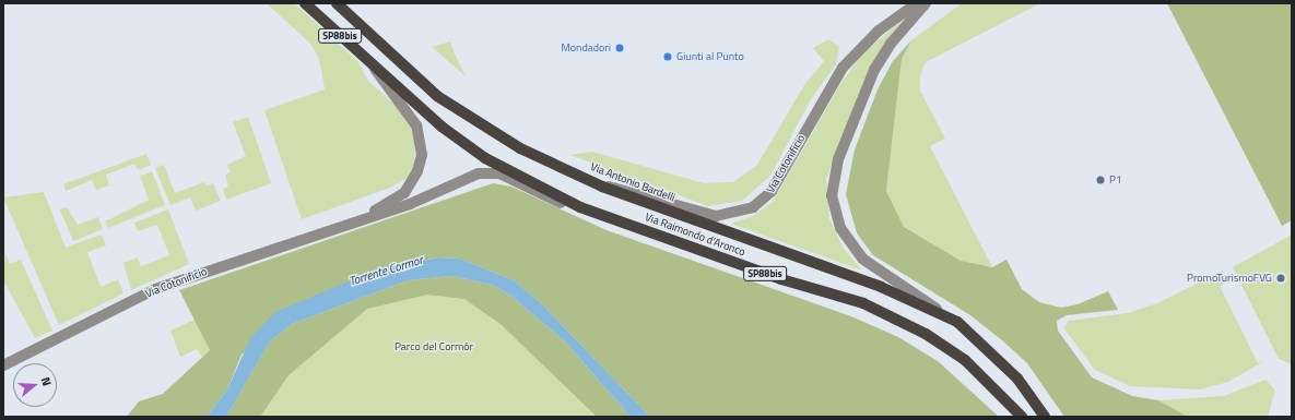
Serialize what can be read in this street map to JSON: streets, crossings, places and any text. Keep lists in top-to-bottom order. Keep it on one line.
{"streets":{"main road":["SP88bis","Via Antonio Bardelli","Via Raimondo d'Aronco"],"street":["Via Cotonificio"]},"crossings":[["SP88bis","Via Cotonificio"],["SP88bis","Via Antonio Bardelli"],["SP88bis","Via Raimondo d'Aronco"],["Via Cotonificio","Via Antonio Bardelli"],["Via Cotonificio","Via Raimondo d'Aronco"]],"water":["Torrente Cormor"],"parks":["Parco del Cormôr"],"places":["Mondadori","Giunti al Punto","P1","PromoTurismoFVG"],"north":"right"}
